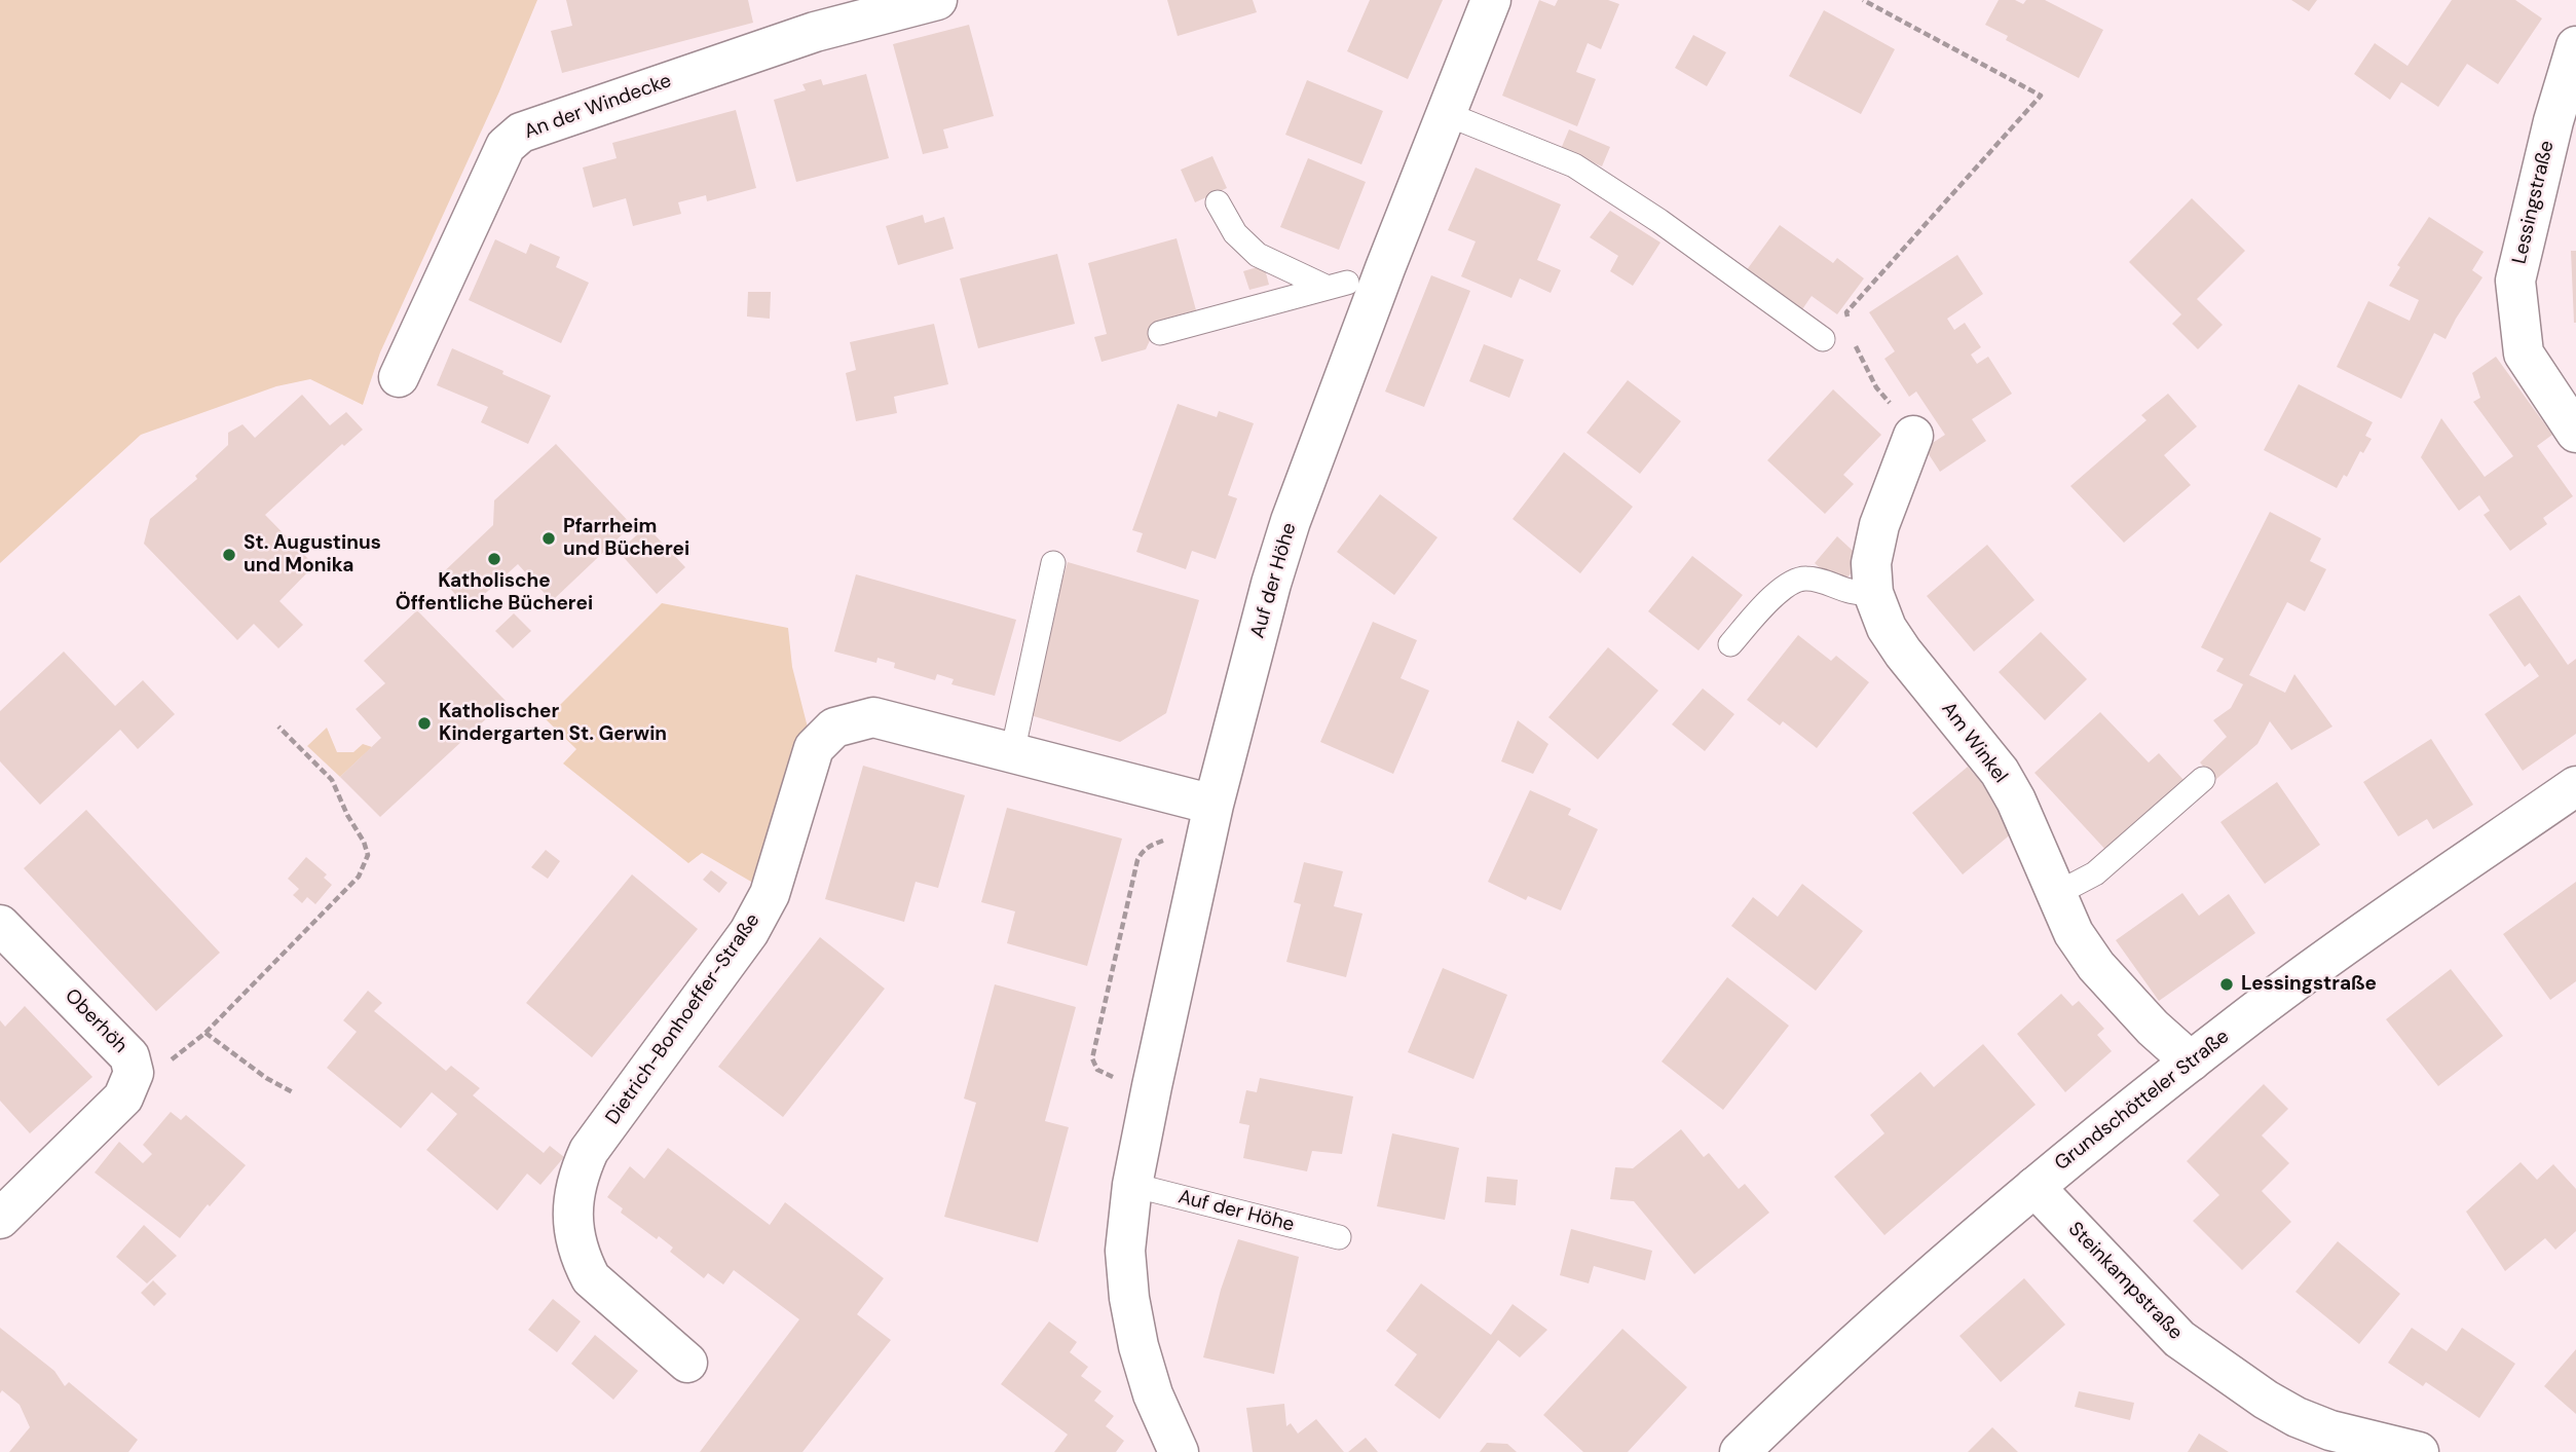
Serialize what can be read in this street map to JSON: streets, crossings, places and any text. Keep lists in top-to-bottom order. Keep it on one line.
{"streets":{"street":["An der Windecke","Lessingstraße","Auf der Höhe","Am Winkel","Dietrich-Bonhoeffer-Straße","Oberhöh","Grundschötteler Straße","Steinkampstraße"]},"crossings":[["Auf der Höhe","Dietrich-Bonhoeffer-Straße"],["Am Winkel","Grundschötteler Straße"],["Grundschötteler Straße","Steinkampstraße"]],"places":["Pfarrheim und Bücherei","St. Augustinus und Monika","Katholische Öffentliche Bücherei","Katholischer Kindergarten St. Gerwin","Lessingstraße"]}
